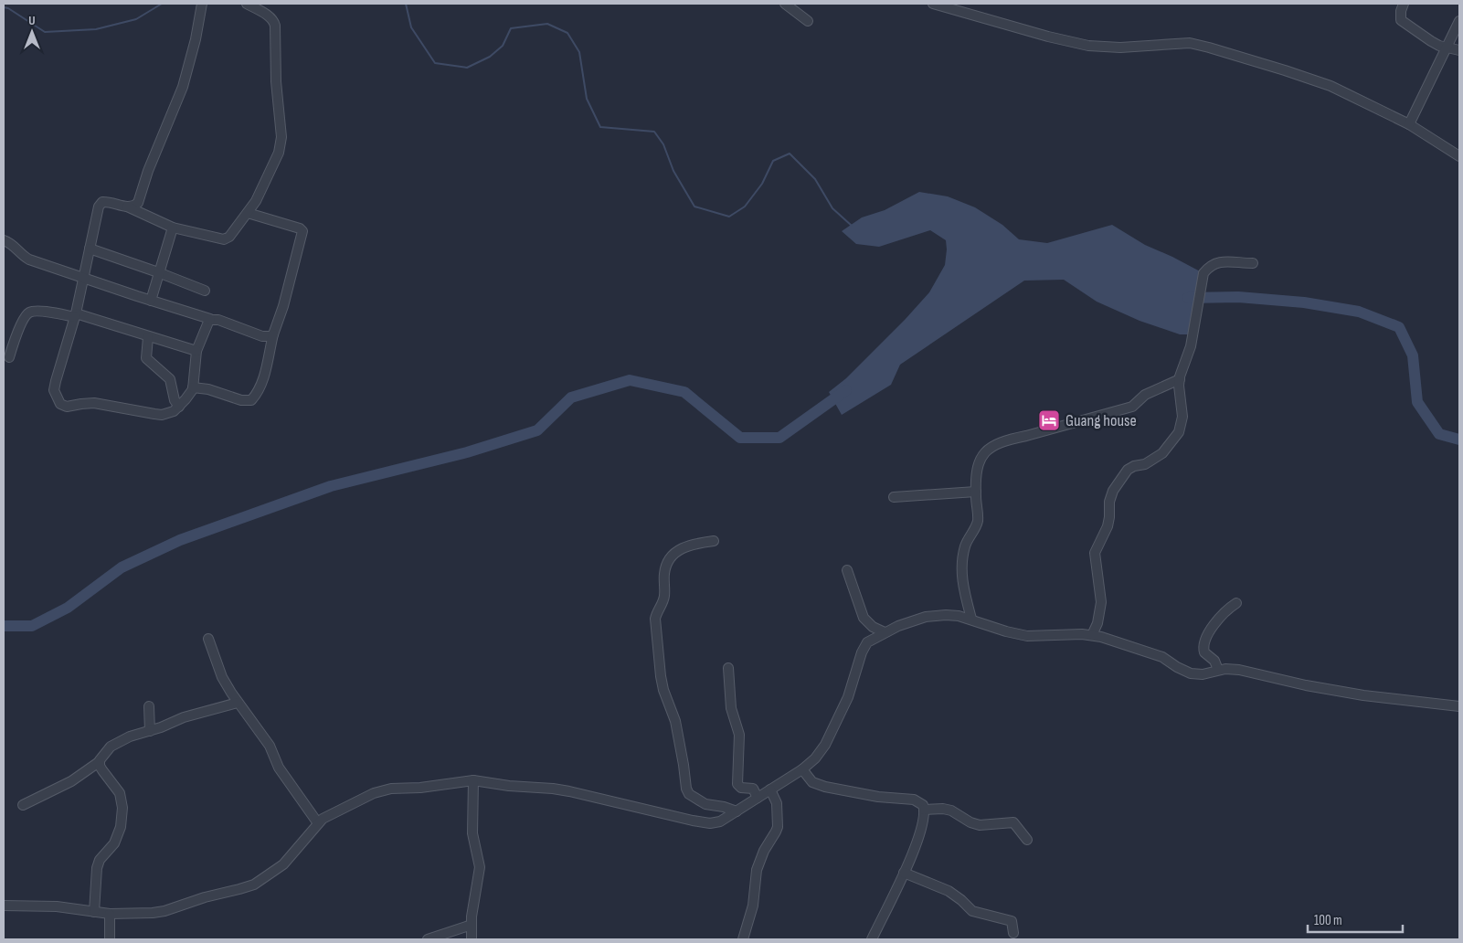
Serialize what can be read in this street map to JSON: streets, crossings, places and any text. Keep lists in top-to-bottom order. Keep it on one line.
{"places":{"hotel":["Guang house"]},"scale_bar":"100 m","north":"top"}
